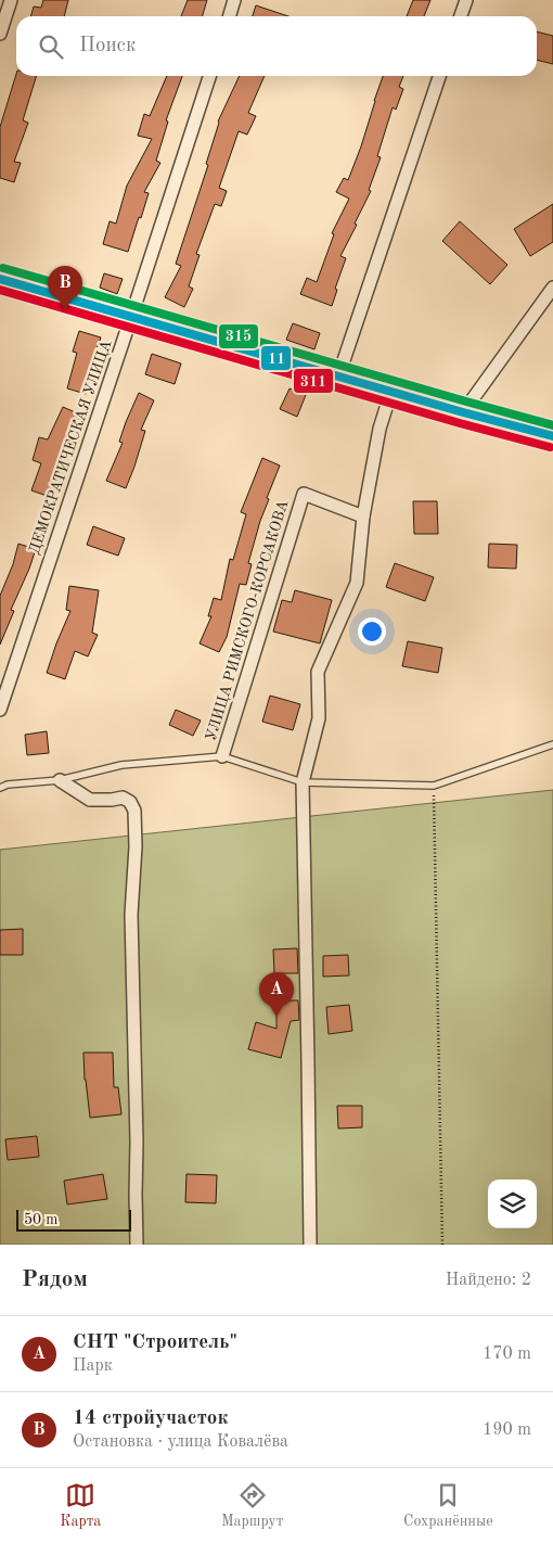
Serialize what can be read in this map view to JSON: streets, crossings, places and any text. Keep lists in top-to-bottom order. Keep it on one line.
{"streets":{"street":["ДЕМОКРАТИЧЕСКАЯ УЛИЦА","УЛИЦА РИМСКОГО-КОРСАКОВА"]},"lines":["transit line 315","transit line 11","transit line 311"],"scale_bar":"50 m","page":{"search":"Поиск","pins":["B","A"],"scale":"50 m","heading":["Рядом","Найдено: 2"],"list":[{"mark":"A","name":"СНТ \"Строитель\"","note":"Парк","value":"170 m"},{"mark":"B","name":"14 стройучасток","note":"Остановка · улица Ковалёва","value":"190 m"}],"nav":["Карта","Маршрут","Сохранённые"]}}
